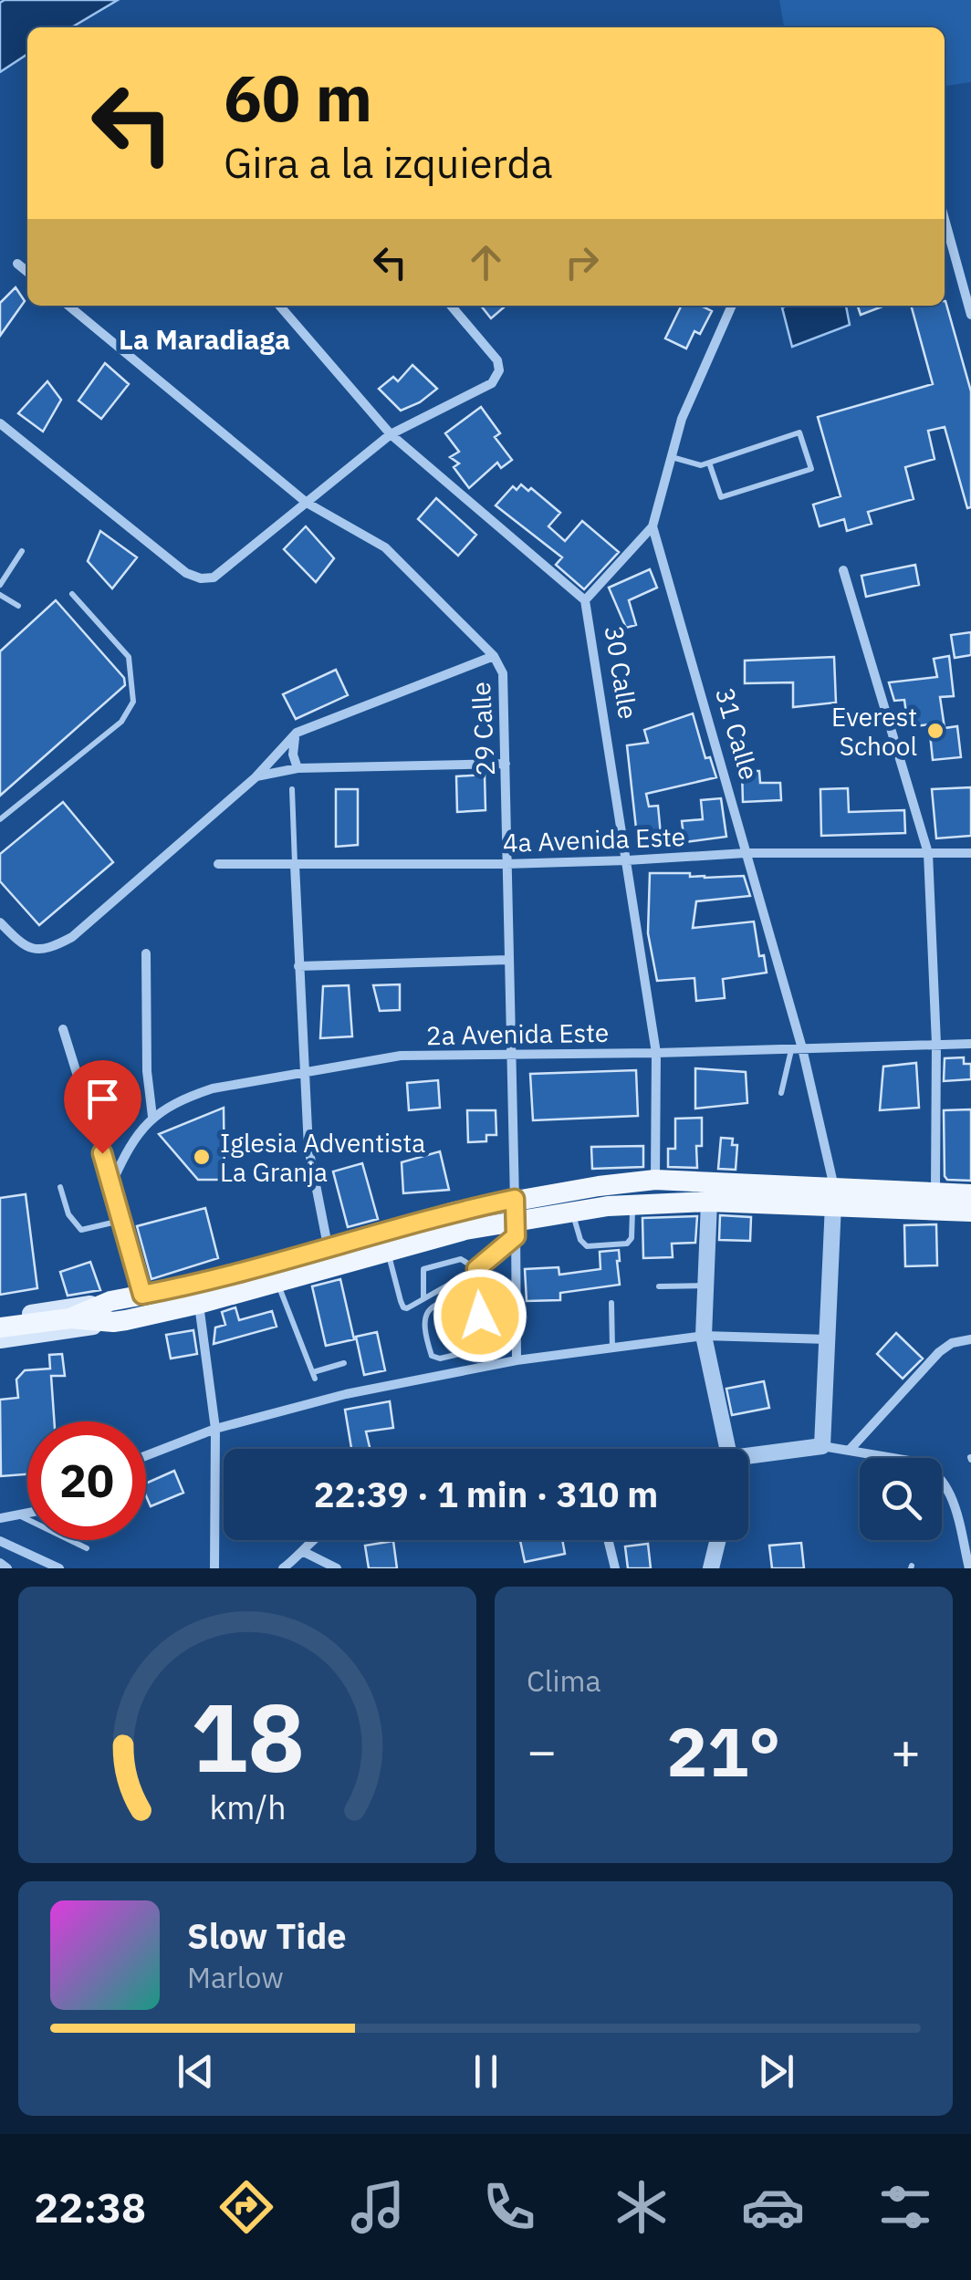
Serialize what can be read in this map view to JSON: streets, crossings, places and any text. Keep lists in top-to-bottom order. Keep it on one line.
{"streets":{"street":["30 Calle","29 Calle","31 Calle","4a Avenida Este","2a Avenida Este"]},"crossings":[["30 Calle","4a Avenida Este"],["30 Calle","2a Avenida Este"],["29 Calle","4a Avenida Este"],["29 Calle","2a Avenida Este"],["31 Calle","4a Avenida Este"],["31 Calle","2a Avenida Este"]],"districts":["La Maradiaga"],"places":["Everest School","Iglesia Adventista La Granja"],"page":{"turn":["60 m","Gira a la izquierda"],"limit":"20","trip":"22:39 · 1 min · 310 m","tile":"Clima","heat":["−","21°","+"],"song":["Slow Tide","Marlow"],"tabs":"22:38","gauge":["18","km/h"]}}
